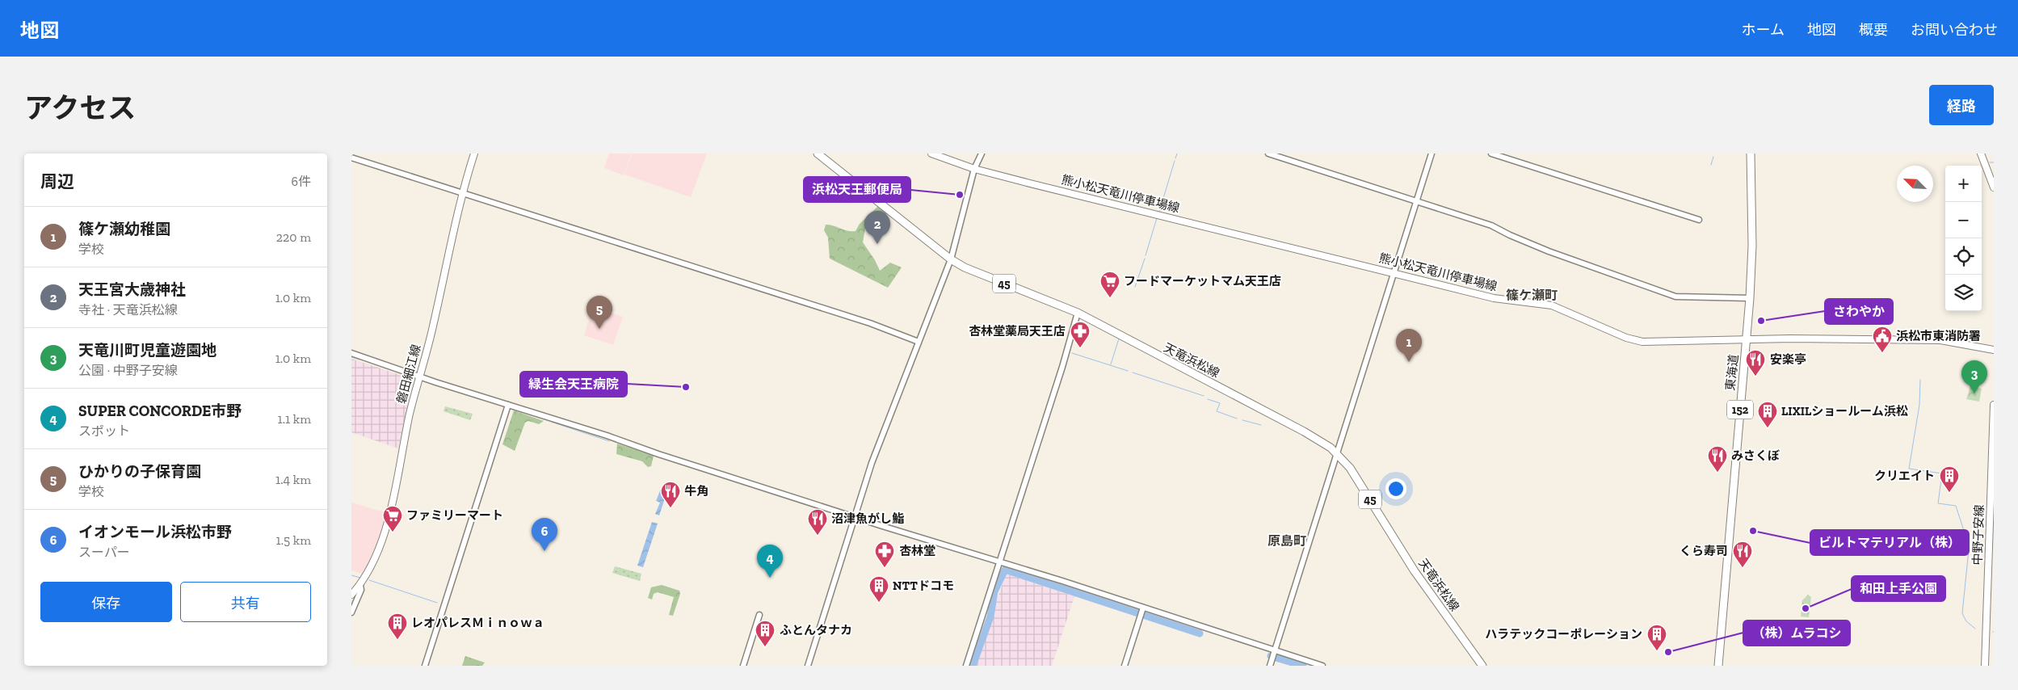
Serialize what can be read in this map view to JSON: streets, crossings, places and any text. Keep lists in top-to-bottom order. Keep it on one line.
{"streets":{"main road":["熊小松天竜川停車場線","45","天竜浜松線","東海道","磐田細江線","152","中野子安線"]},"crossings":[["熊小松天竜川停車場線","東海道"]],"districts":["篠ケ瀬町","原島町"],"places":{"other":["浜松天王郵便局","さわやか","緑生会天王病院","ビルトマテリアル（株）","和田上手公園","（株）ムラコシ"],"supermarket":["フードマーケットマム天王店","ファミリーマート"],"pharmacy":["杏林堂薬局天王店","杏林堂"],"public building":["浜松市東消防署"],"restaurant":["安楽亭","みさくぼ","牛角","沼津魚がし鮨","くら寿司"],"building":["LIXILショールーム浜松","クリエイト","NTTドコモ","レオパレスＭｉｎｏｗａ","ふとんタナカ","ハラテックコーポレーション"]},"north":"top left","page":{"header":"地図","nav":["ホーム","地図","概要","お問い合わせ"],"title":"アクセス","buttons":["経路",["保存","共有"]],"heading":["周辺","6件"],"map_buttons":["+","−"],"list":[{"mark":"1","name":"篠ケ瀬幼稚園","note":"学校","value":"220 m"},{"mark":"2","name":"天王宮大歳神社","note":"寺社 · 天竜浜松線","value":"1.0 km"},{"mark":"3","name":"天竜川町児童遊園地","note":"公園 · 中野子安線","value":"1.0 km"},{"mark":"4","name":"SUPER CONCORDE市野","note":"スポット","value":"1.1 km"},{"mark":"5","name":"ひかりの子保育園","note":"学校","value":"1.4 km"},{"mark":"6","name":"イオンモール浜松市野","note":"スーパー","value":"1.5 km"}],"pins":["2","5","1","3","6","4"]}}
